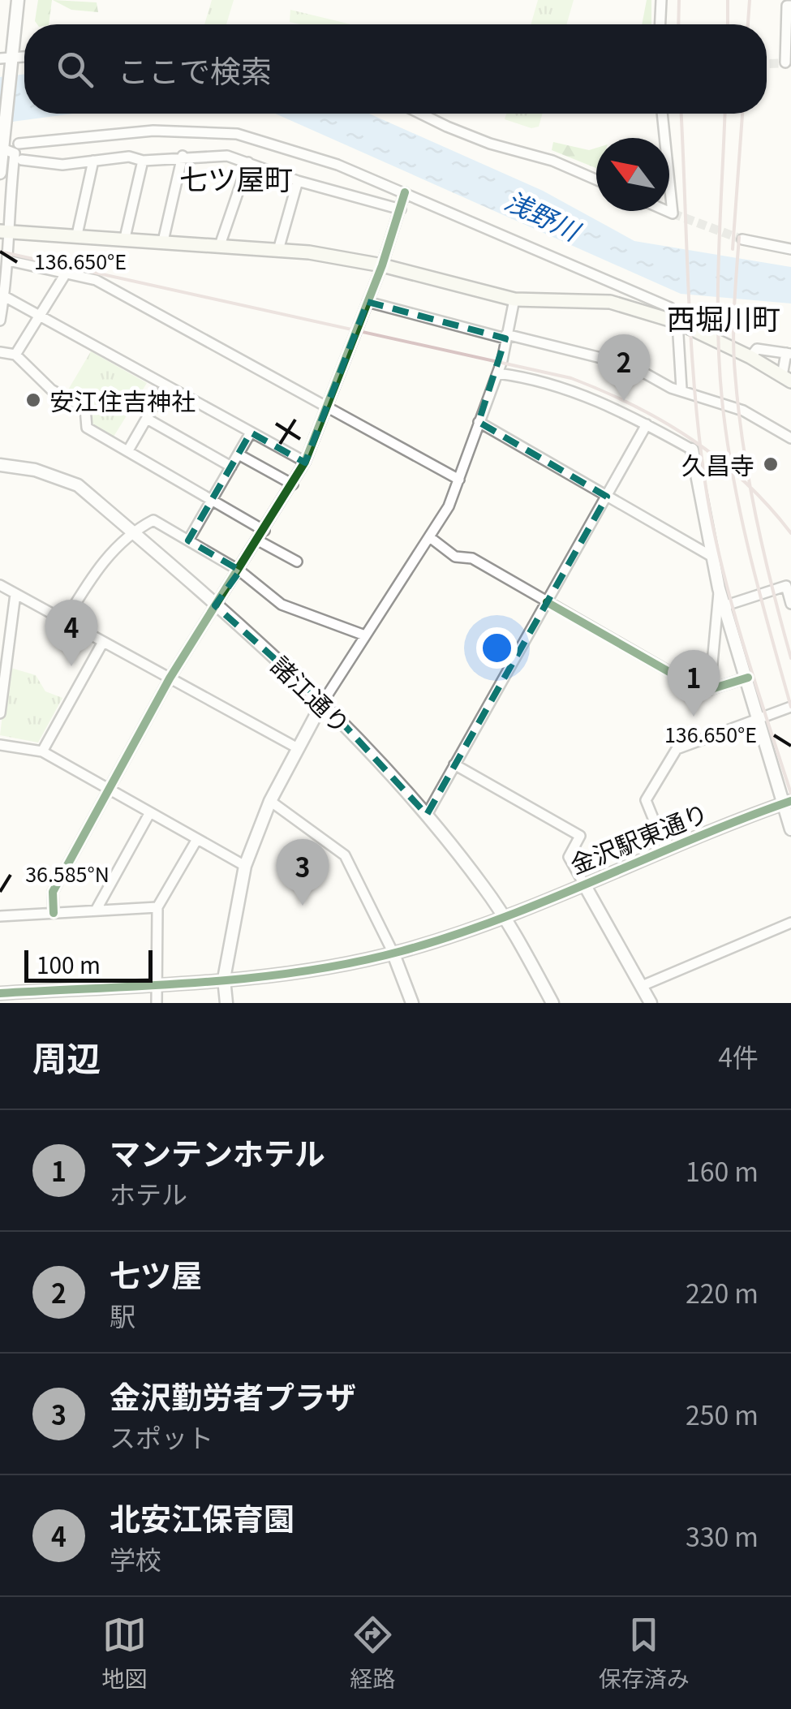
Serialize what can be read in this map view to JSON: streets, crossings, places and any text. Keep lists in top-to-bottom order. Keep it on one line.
{"streets":{"street":["諸江通り","金沢駅東通り"]},"crossings":[["諸江通り","金沢駅東通り"]],"districts":["七ツ屋町","西堀川町"],"water":["浅野川"],"places":["安江住吉神社","久昌寺"],"scale_bar":"100 m","north":"top left","page":{"search":"ここで検索","pins":["2","4","1","3"],"scale":"100 m","heading":["周辺","4件"],"list":[{"mark":"1","name":"マンテンホテル","note":"ホテル","value":"160 m"},{"mark":"2","name":"七ツ屋","note":"駅","value":"220 m"},{"mark":"3","name":"金沢勤労者プラザ","note":"スポット","value":"250 m"},{"mark":"4","name":"北安江保育園","note":"学校","value":"330 m"}],"nav":["地図","経路","保存済み"]},"coordinates":["136.650°E","36.585°N"]}
